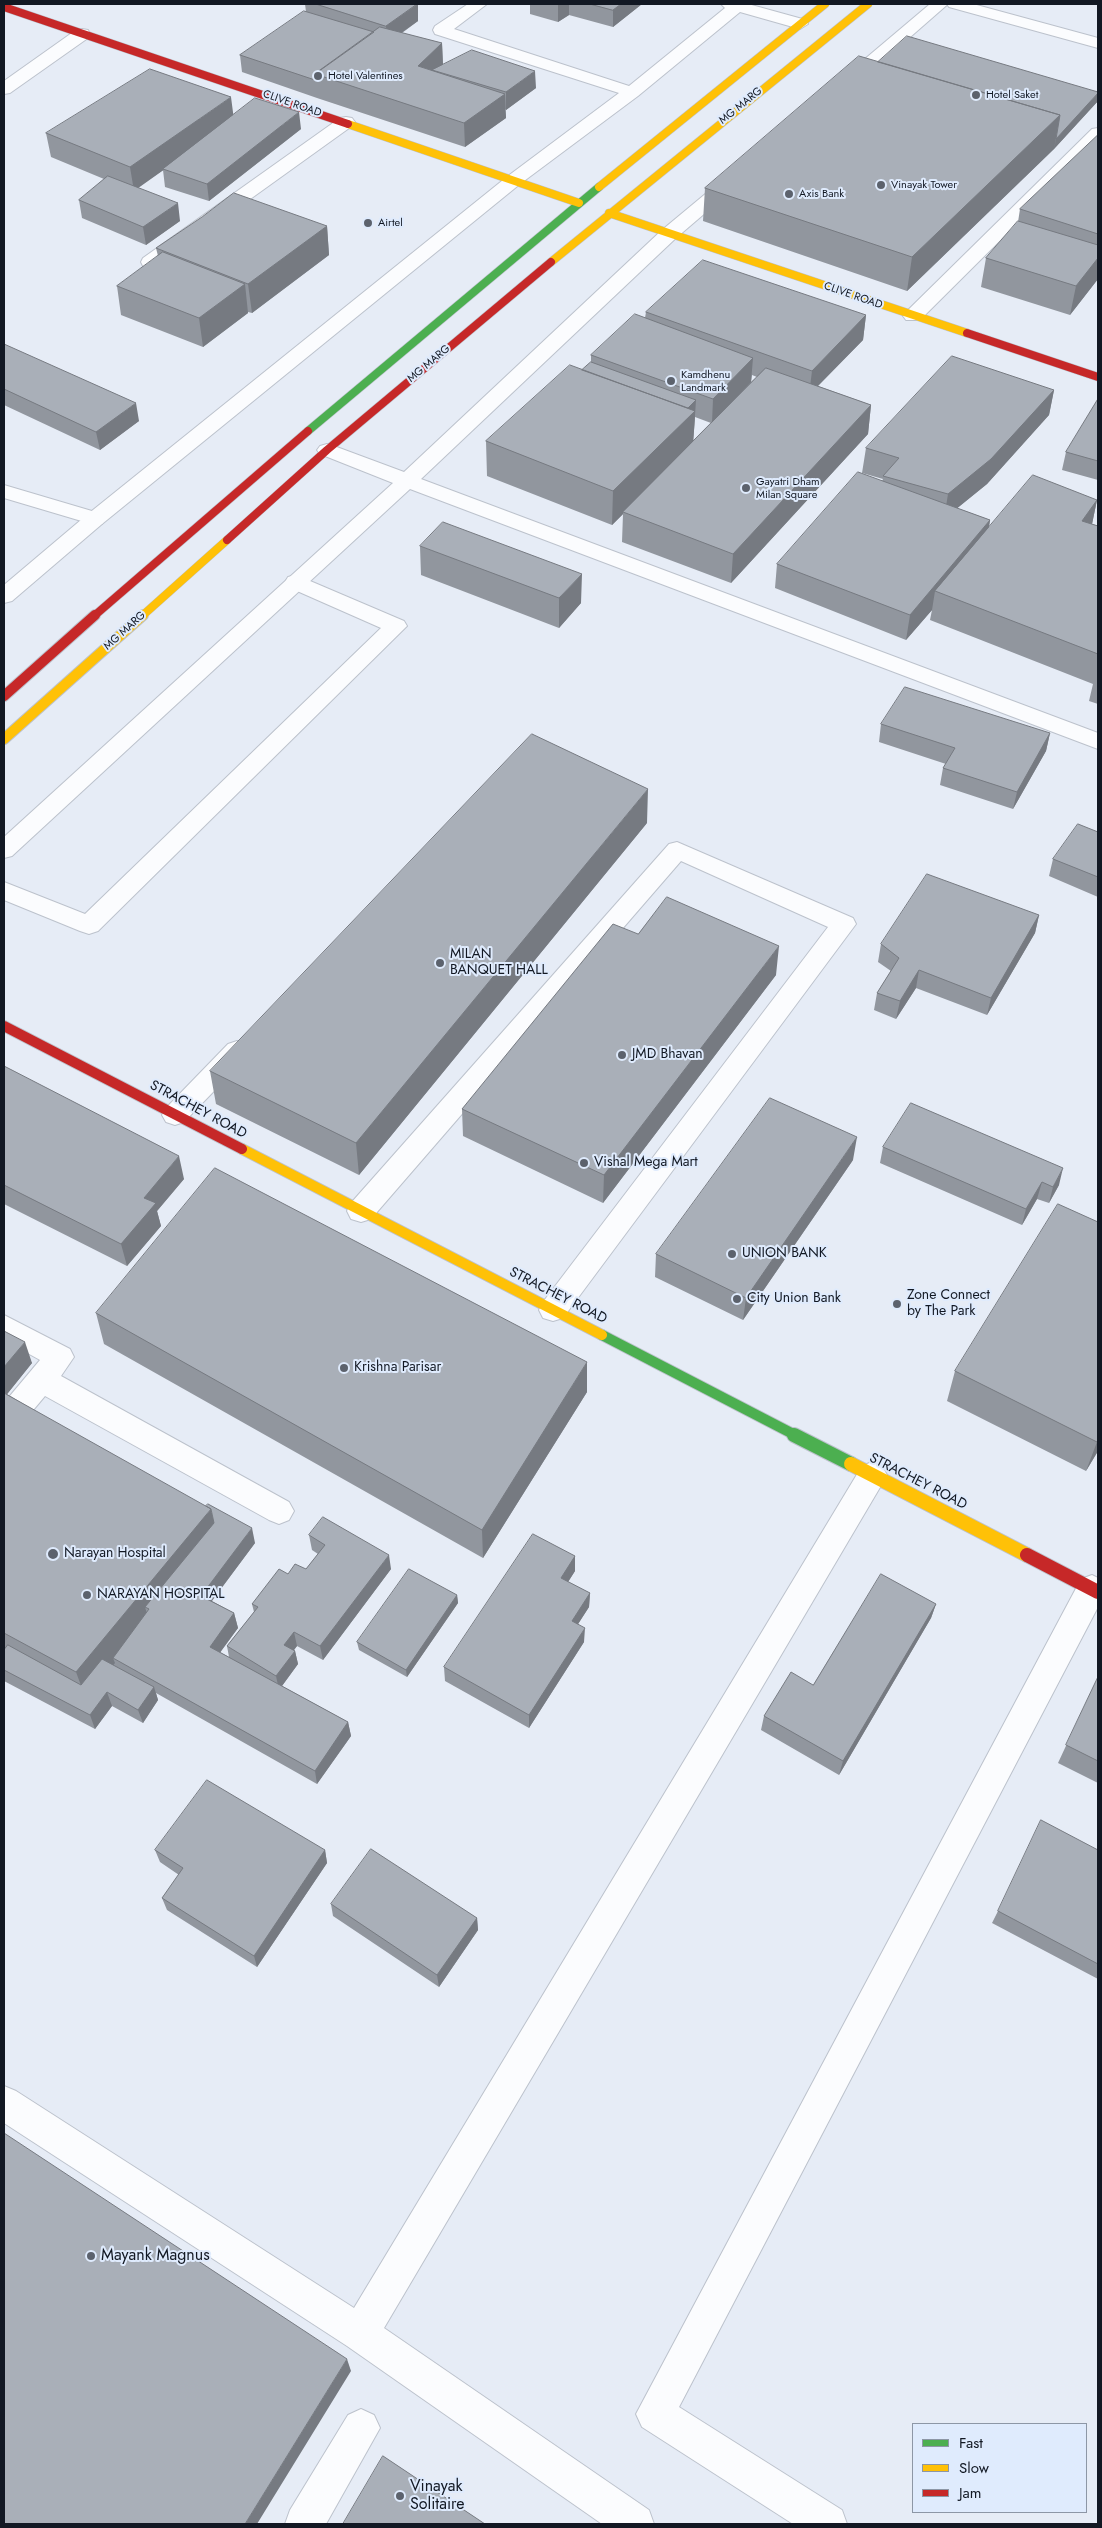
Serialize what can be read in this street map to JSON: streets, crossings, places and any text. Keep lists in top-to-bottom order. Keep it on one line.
{"streets":{"main road":["CLIVE ROAD","MG MARG","STRACHEY ROAD"]},"crossings":[["CLIVE ROAD","MG MARG"]],"places":["Hotel Valentines","Hotel Saket","Vinayak Tower","Axis Bank","Airtel","Kamdhenu Landmark","Gayatri Dham Milan Square","MILAN BANQUET HALL","JMD Bhavan","Vishal Mega Mart","UNION BANK","City Union Bank","Zone Connect by The Park","Krishna Parisar","Narayan Hospital","NARAYAN HOSPITAL","Mayank Magnus","Vinayak Solitaire"],"legend":["Fast","Slow","Jam"]}
